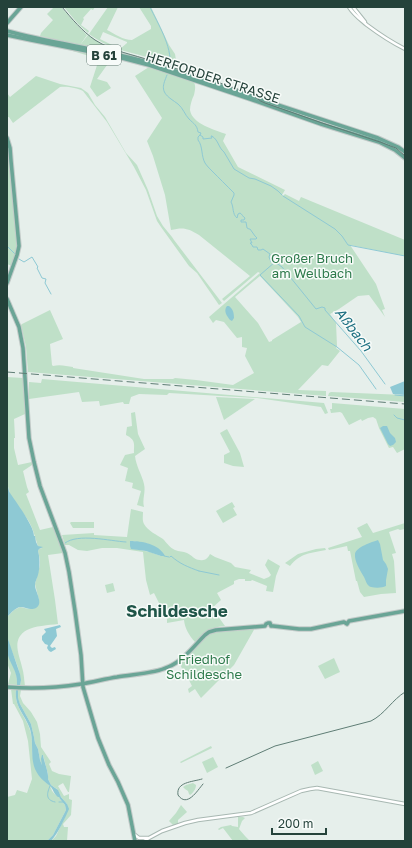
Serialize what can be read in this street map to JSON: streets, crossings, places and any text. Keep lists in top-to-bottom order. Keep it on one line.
{"streets":{"main road":["B 61","HERFORDER STRASSE"]},"districts":["Schildesche"],"water":["Aßbach"],"parks":["Großer Bruch am Wellbach","Friedhof Schildesche"],"scale_bar":"200 m"}
